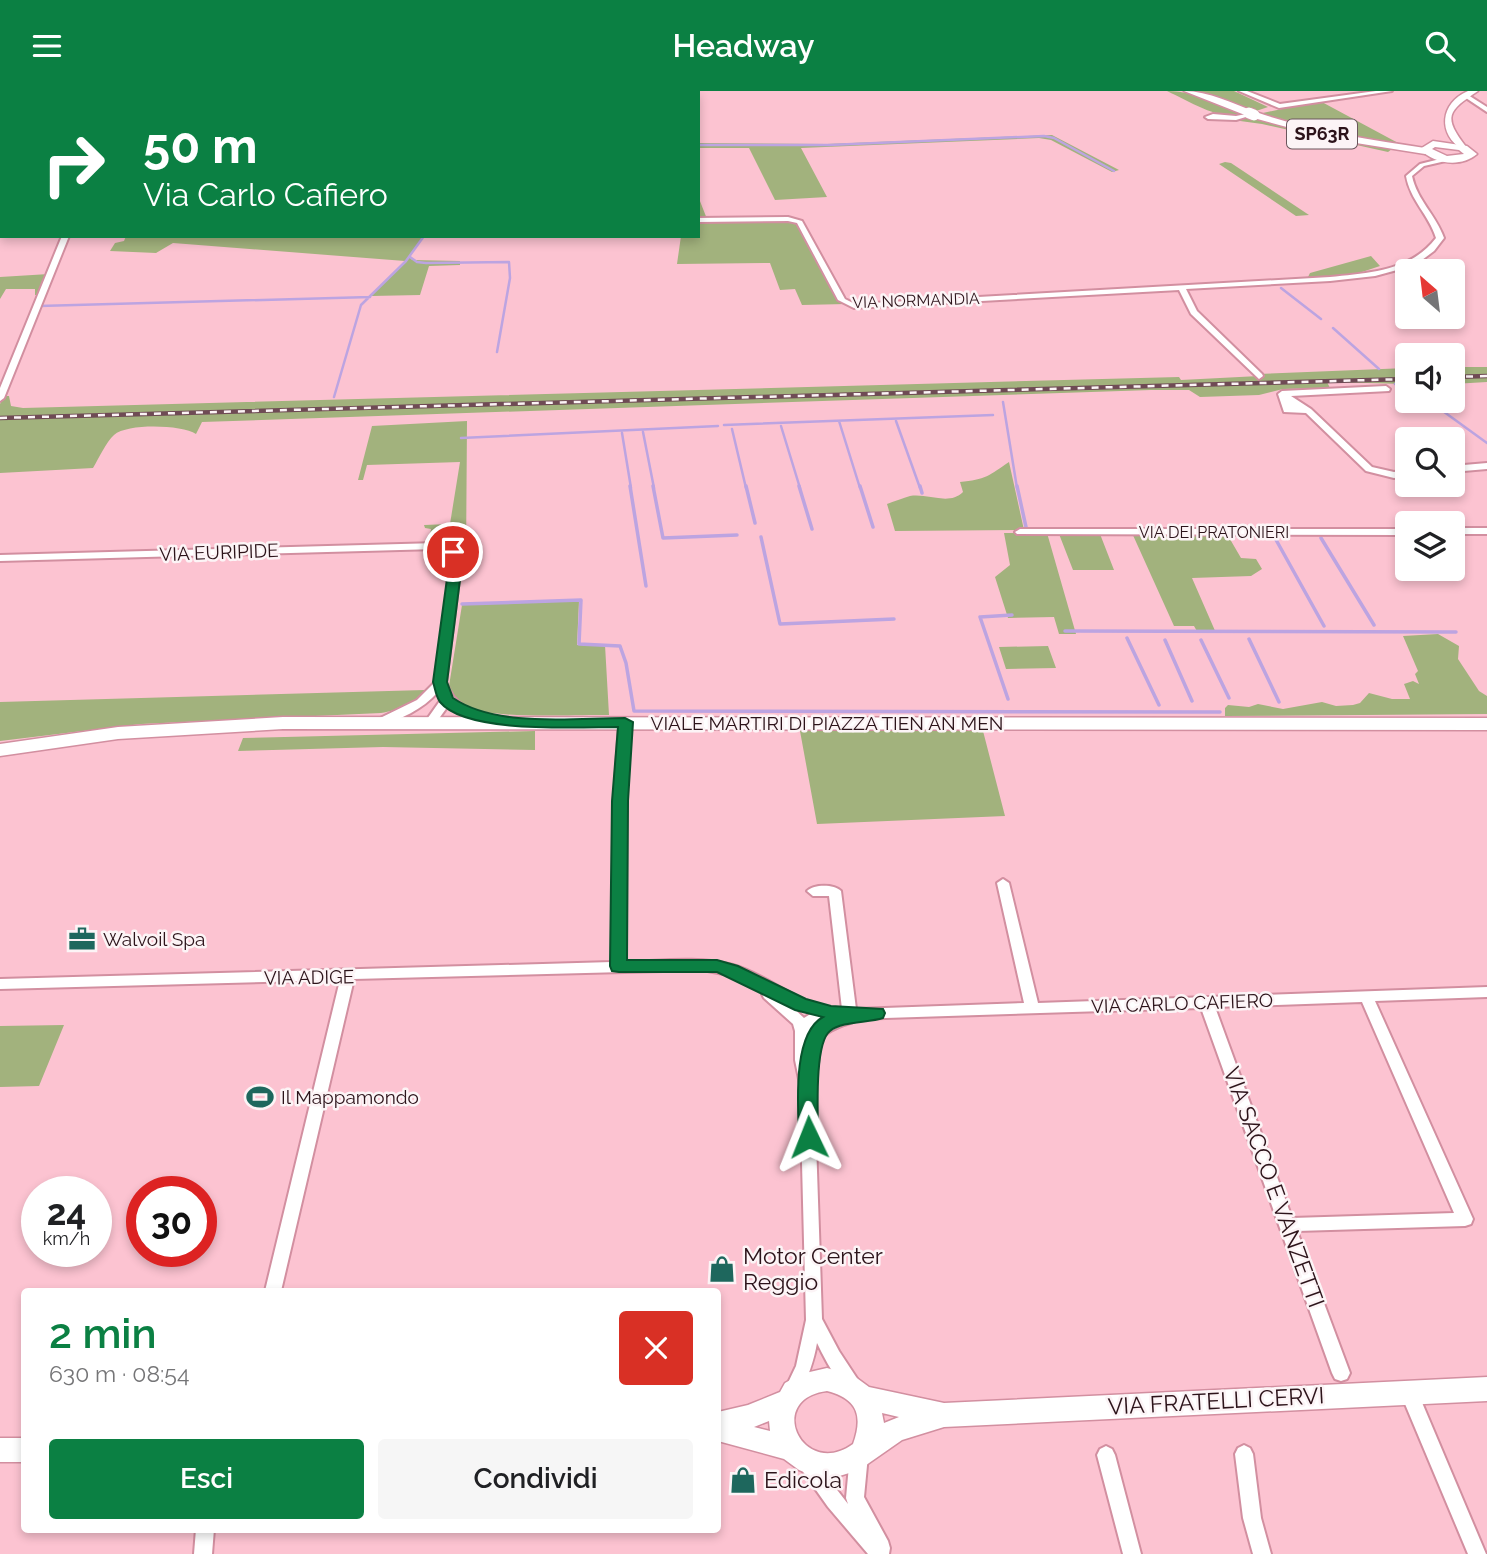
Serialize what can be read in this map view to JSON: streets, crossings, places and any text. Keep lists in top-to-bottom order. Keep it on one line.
{"streets":{"main road":["SP63R","VIALE MARTIRI DI PIAZZA TIEN AN MEN","VIA FRATELLI CERVI"],"street":["VIA NORMANDIA","VIA DEI PRATONIERI","VIA EURIPIDE","VIA ADIGE","VIA CARLO CAFIERO","VIA SACCO E VANZETTI"]},"crossings":[["SP63R","VIA NORMANDIA"],["VIA ADIGE","VIA CARLO CAFIERO"],["VIA CARLO CAFIERO","VIA SACCO E VANZETTI"],["VIA CARLO CAFIERO","VIA FRATELLI CERVI"]],"places":{"office":["Walvoil Spa"],"sports":["Il Mappamondo"],"shop":["Motor Center Reggio","Edicola"]},"north":"top left","page":{"header":"Headway","turn":["50 m","Via Carlo Cafiero"],"speed":"24 km/h","limit":"30","heading":["2 min","630 m · 08:54"],"buttons":["Esci","Condividi"]}}
